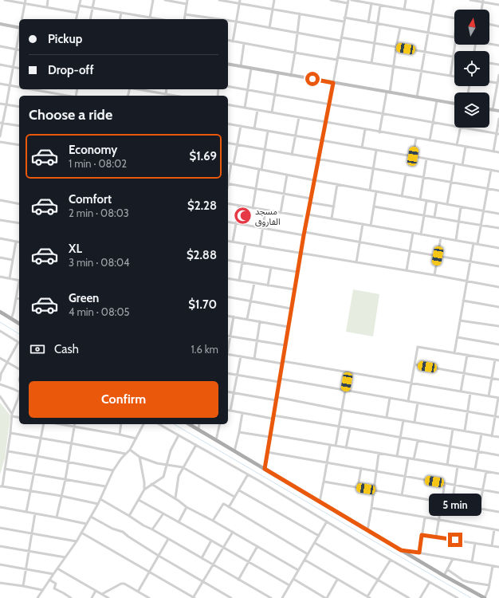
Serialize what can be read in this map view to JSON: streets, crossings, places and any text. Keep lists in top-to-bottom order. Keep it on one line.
{"places":{"mosque":["مسجد الفاروق"]},"north":"top","page":{"banner":["Pickup","Drop-off"],"heading":"Choose a ride","list":[{"name":"Economy","note":"1 min · 08:02","value":"$1.69"},{"name":"Comfort","note":"2 min · 08:03","value":"$2.28"},{"name":"XL","note":"3 min · 08:04","value":"$2.88"},{"name":"Green","note":"4 min · 08:05","value":"$1.70"}],"pay":["Cash","1.6 km"],"buttons":"Confirm","bubble":"5 min"}}
